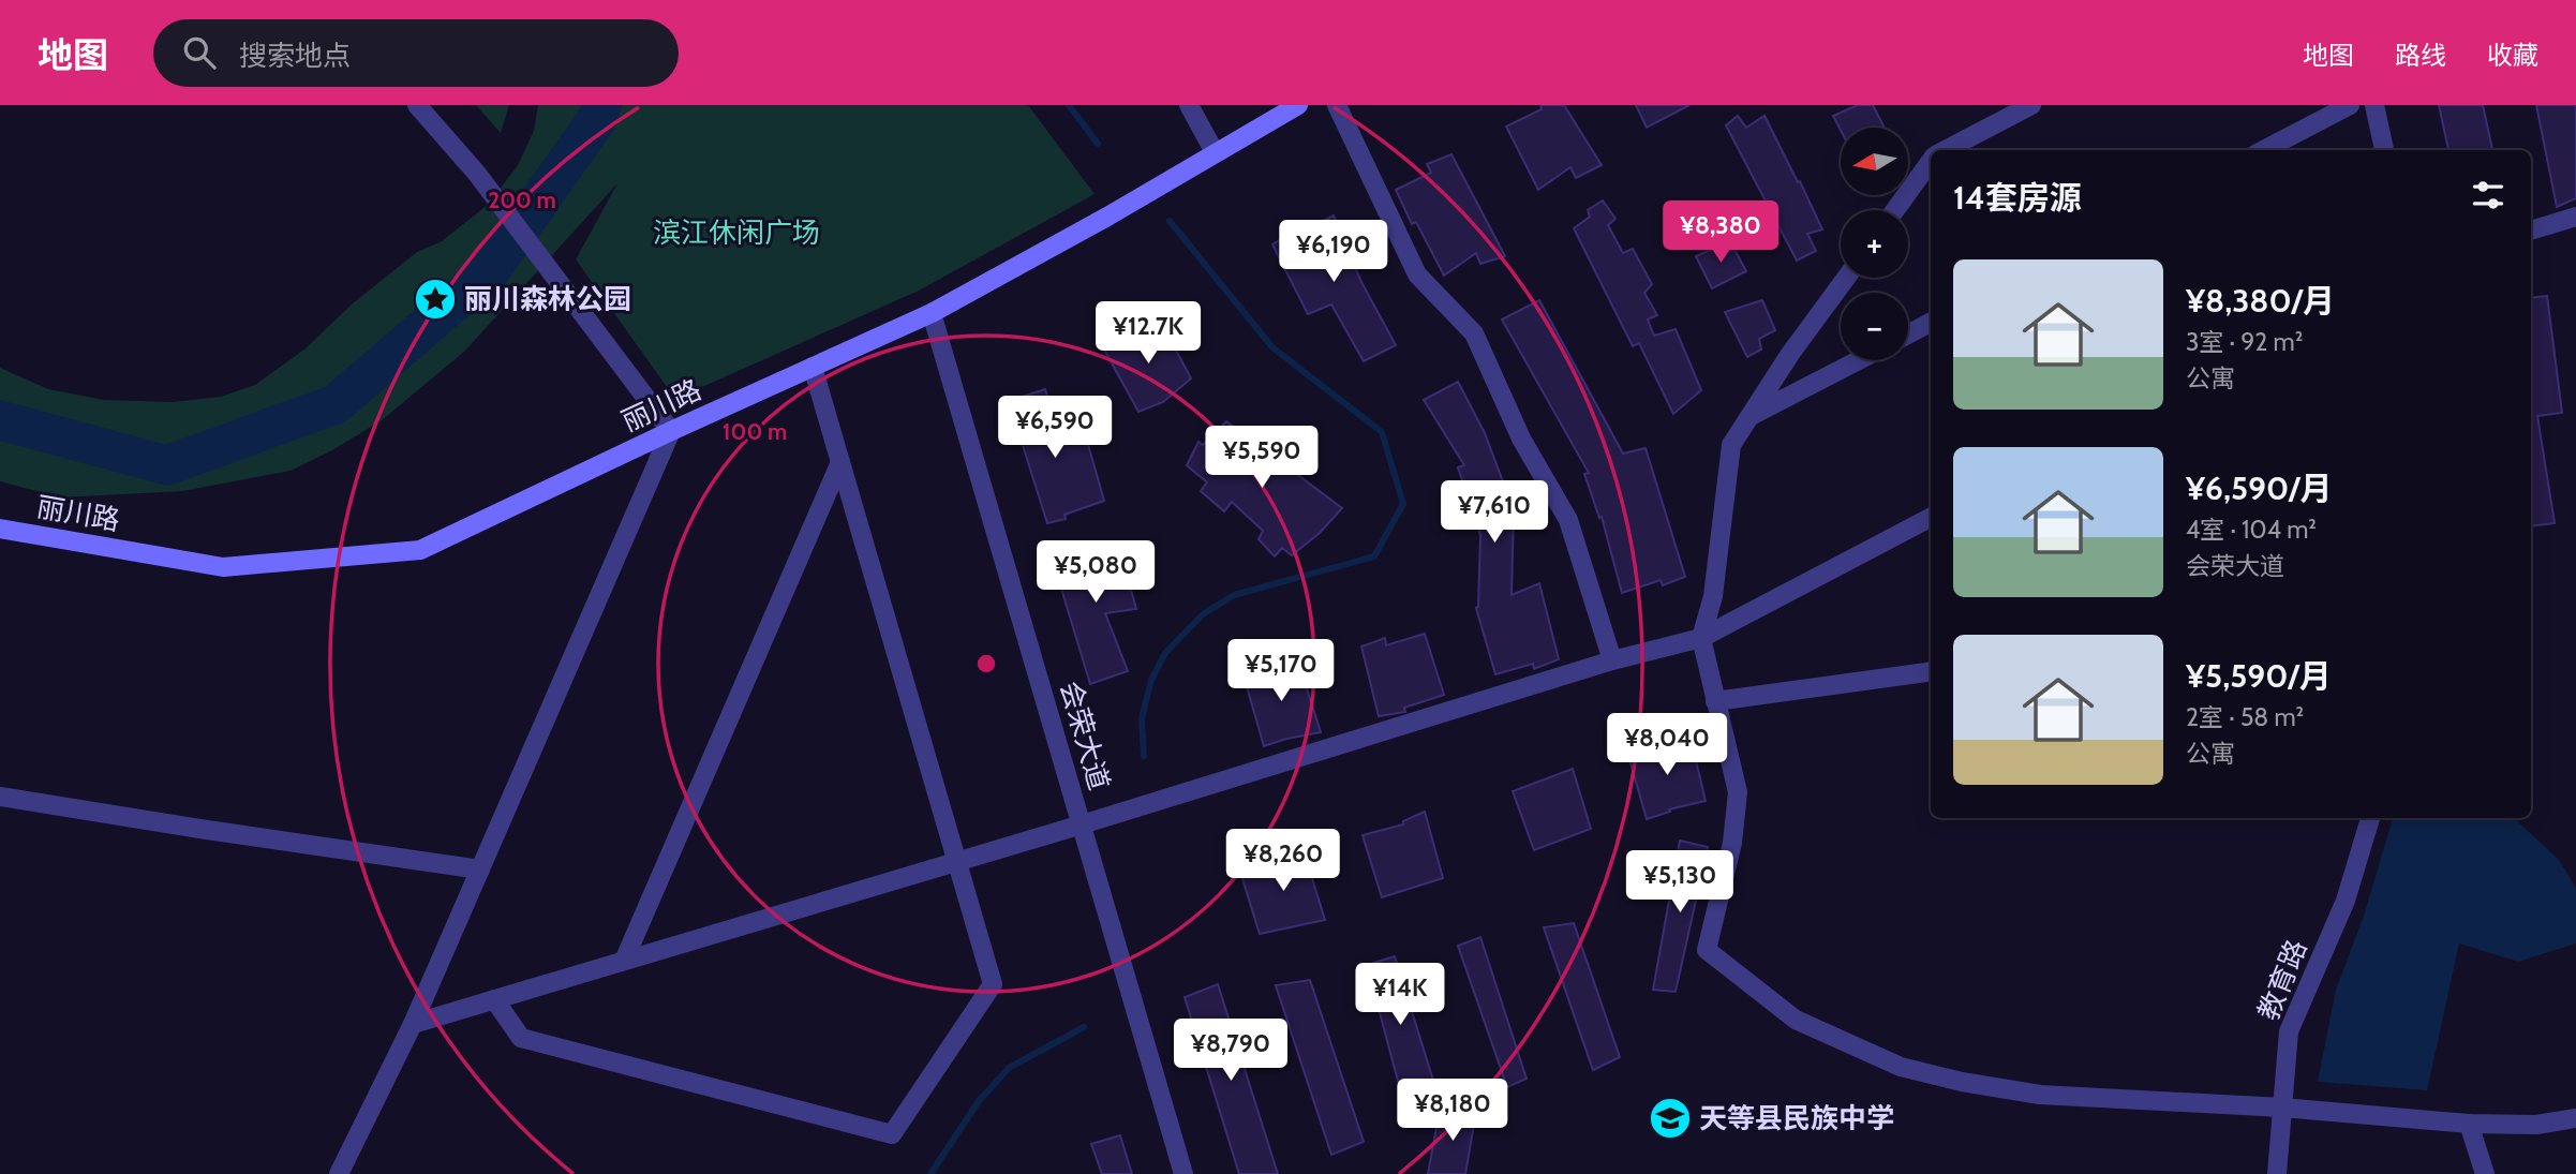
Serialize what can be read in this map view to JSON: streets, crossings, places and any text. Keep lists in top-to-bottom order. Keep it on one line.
{"streets":{"main road":["丽川路"],"street":["会荣大道","教育路"]},"crossings":[["丽川路","会荣大道"]],"parks":["滨江休闲广场"],"places":{"place":["丽川森林公园"],"school or university":["天等县民族中学"]},"north":"left","page":{"header":"地图","search":"搜索地点","nav":["地图","路线","收藏"],"map_buttons":["+","−"],"heading":"14套房源","price":["¥8,380","¥6,190","¥12.7K","¥6,590","¥5,590","¥7,610","¥5,080","¥5,170","¥8,040","¥8,260","¥5,130","¥14K","¥8,790","¥8,180"],"list":[{"name":"¥8,380/月","note":"3室 · 92 m² · 公寓"},{"name":"¥6,590/月","note":"4室 · 104 m² · 会荣大道"},{"name":"¥5,590/月","note":"2室 · 58 m² · 公寓"}]},"rings":["200 m","100 m"]}
